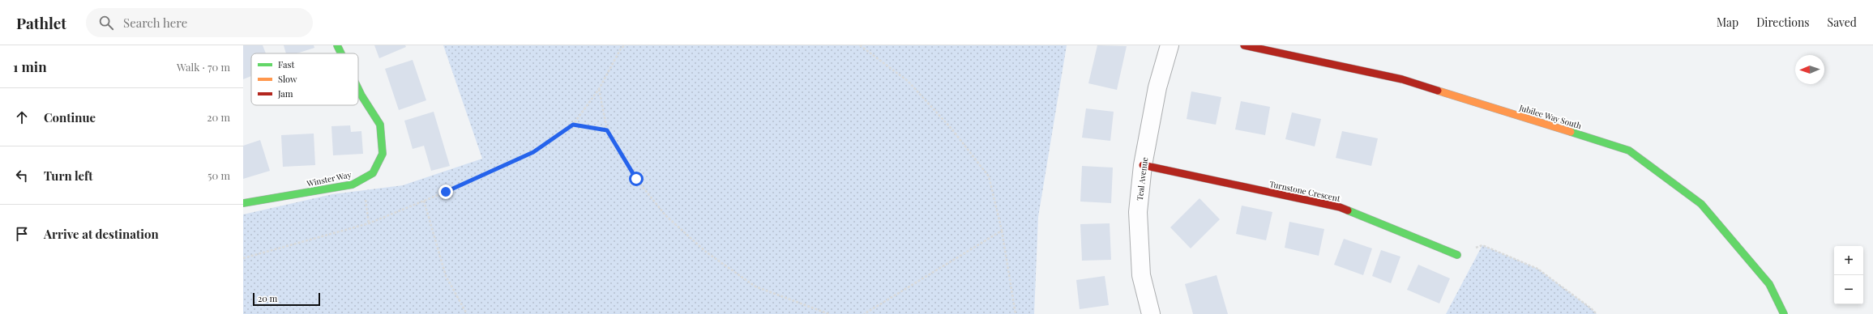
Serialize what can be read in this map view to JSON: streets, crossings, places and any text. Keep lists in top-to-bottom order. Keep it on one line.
{"streets":{"street":["Jubilee Way South","Winster Way","Teal Avenue","Turnstone Crescent"]},"crossings":[["Teal Avenue","Turnstone Crescent"]],"legend":["Fast","Slow","Jam"],"scale_bar":"20 m","north":"left","page":{"header":"Pathlet","search":"Search here","nav":["Map","Directions","Saved"],"heading":["1 min","Walk · 70 m"],"list":[["Continue","20 m"],["Turn left","50 m"],"Arrive at destination"],"map_buttons":["+","−"],"scale":"20 m"}}
